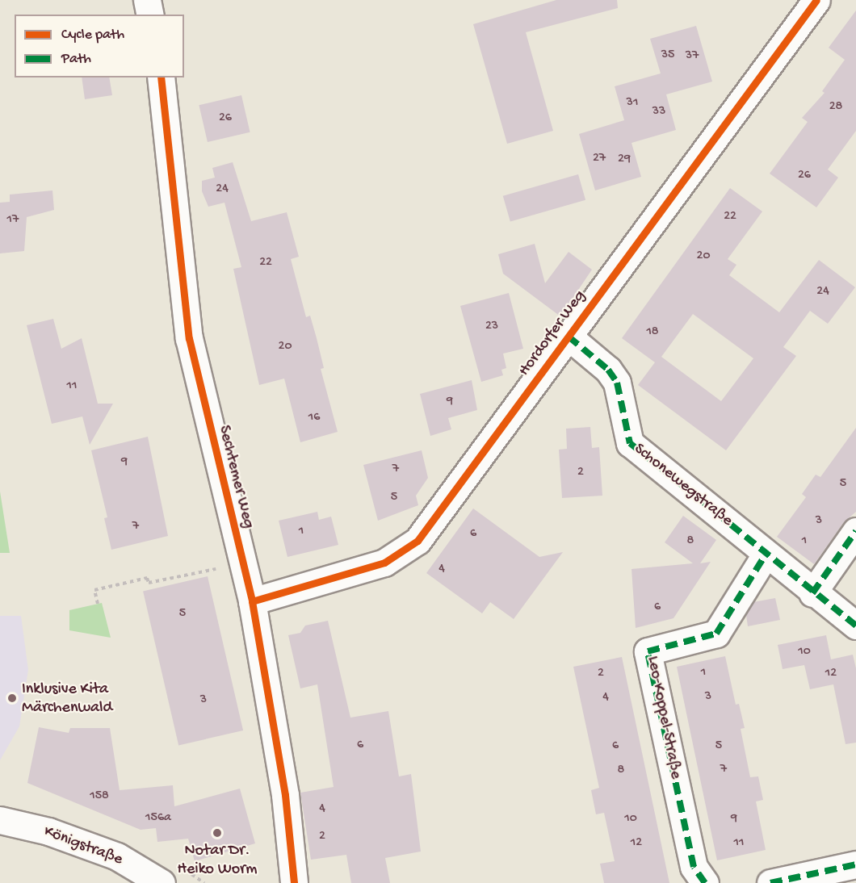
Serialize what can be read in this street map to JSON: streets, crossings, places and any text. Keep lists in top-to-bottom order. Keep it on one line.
{"streets":{"street":["Hordorfer Weg","Sechtemer Weg","Schonewegstraße","Leo-Koppel-Straße","Königstraße"]},"crossings":[["Hordorfer Weg","Sechtemer Weg"],["Hordorfer Weg","Schonewegstraße"],["Schonewegstraße","Leo-Koppel-Straße"]],"places":["Inklusive Kita Märchenwald","Notar Dr. Heiko Worm"],"house_numbers":["35","37","31","28","33","26","27","29","26","24","22","17","20","22","24","23","18","20","11","9","16","9","7","2","5","5","3","7","1","6","8","1","4","6","5","10","1","2","12","3","4","3","6","6","5","7","8","158","4","156a","10","9","2","12","11"],"legend":["Cycle path","Path"]}
